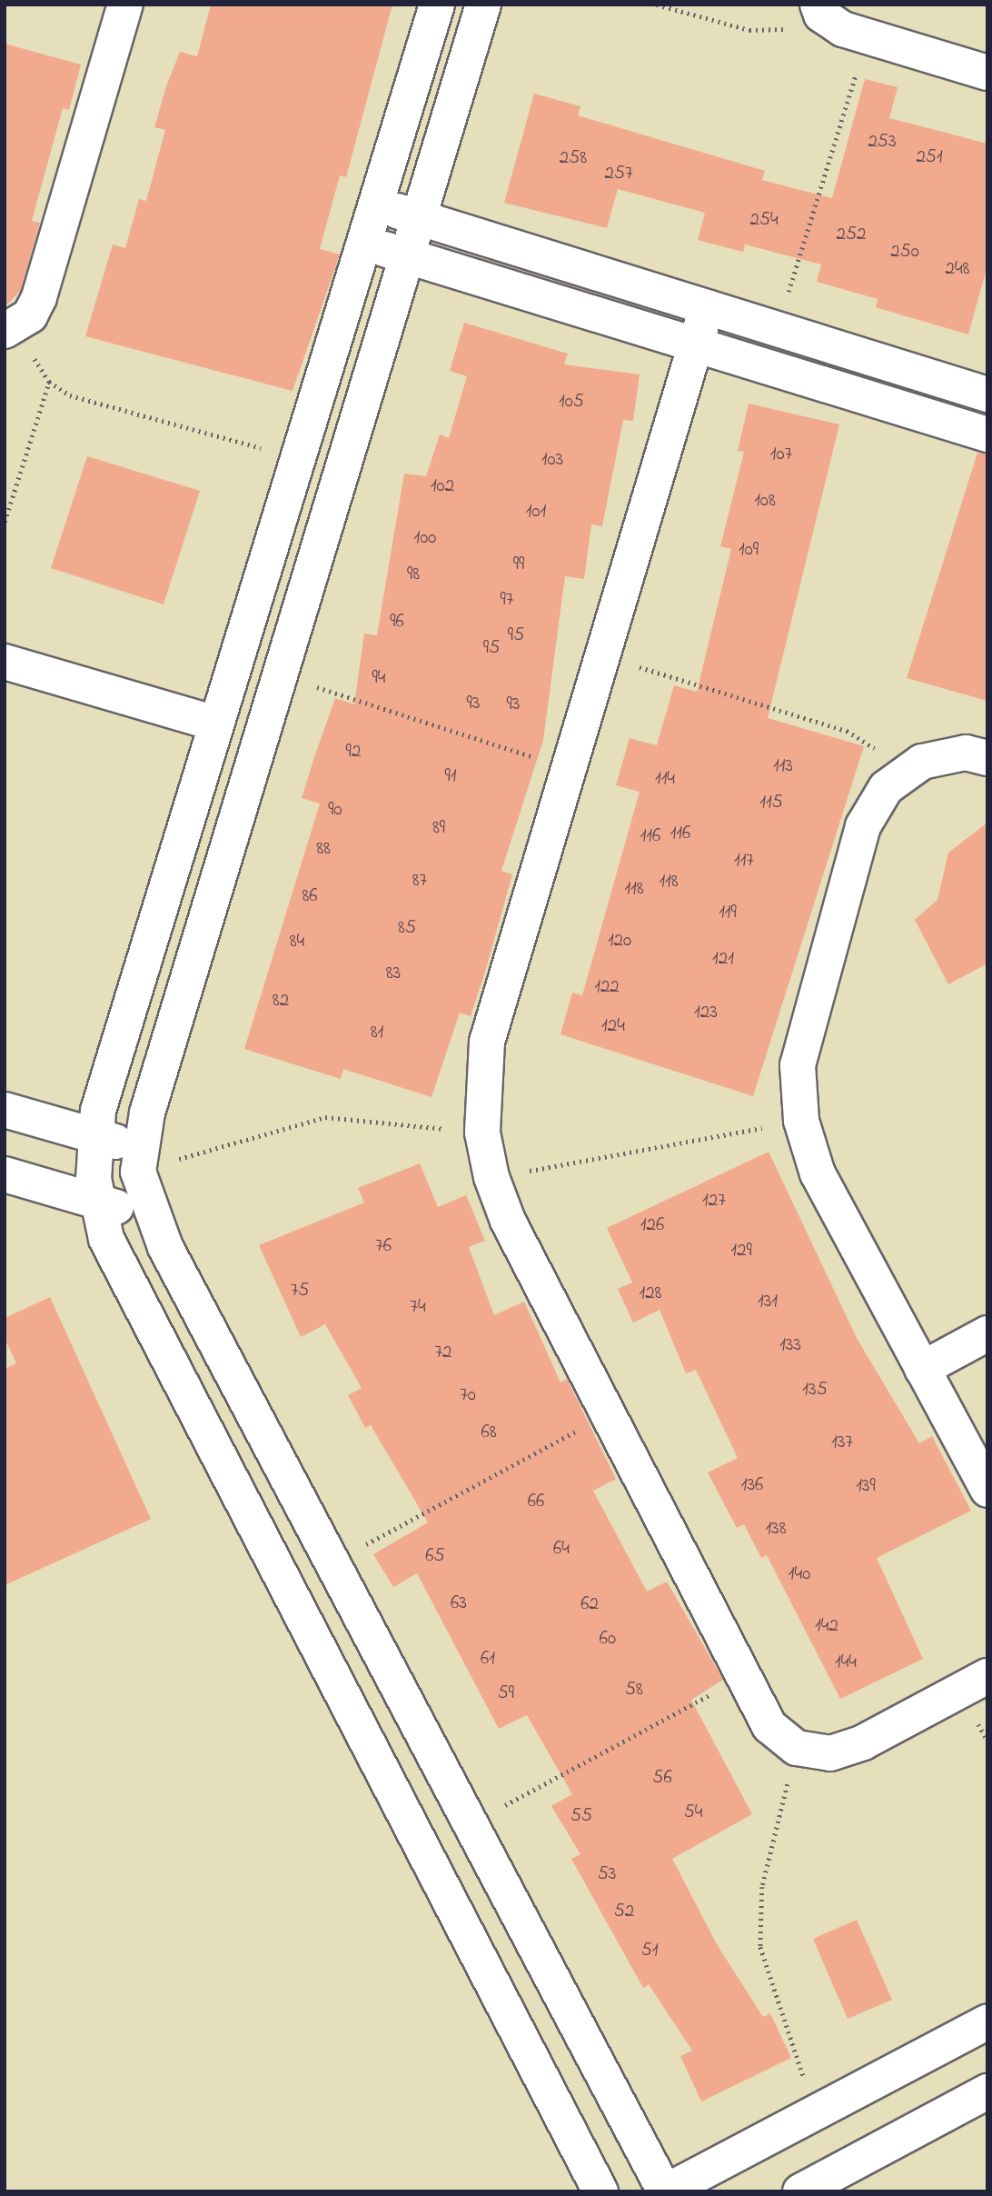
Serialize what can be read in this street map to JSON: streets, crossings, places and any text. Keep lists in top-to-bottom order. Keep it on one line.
{"house_numbers":["253","251","258","257","254","252","250","248","105","107","103","102","108","101","100","109","99","98","97","96","95","95","94","93","93","92","113","91","114","115","90","89","116","116","88","117","87","118","118","86","119","85","120","84","121","83","122","82","123","124","81","127","126","76","129","75","128","131","74","133","72","135","70","68","137","136","139","66","138","64","65","140","63","62","142","60","61","144","58","59","56","54","55","53","52","51"]}
